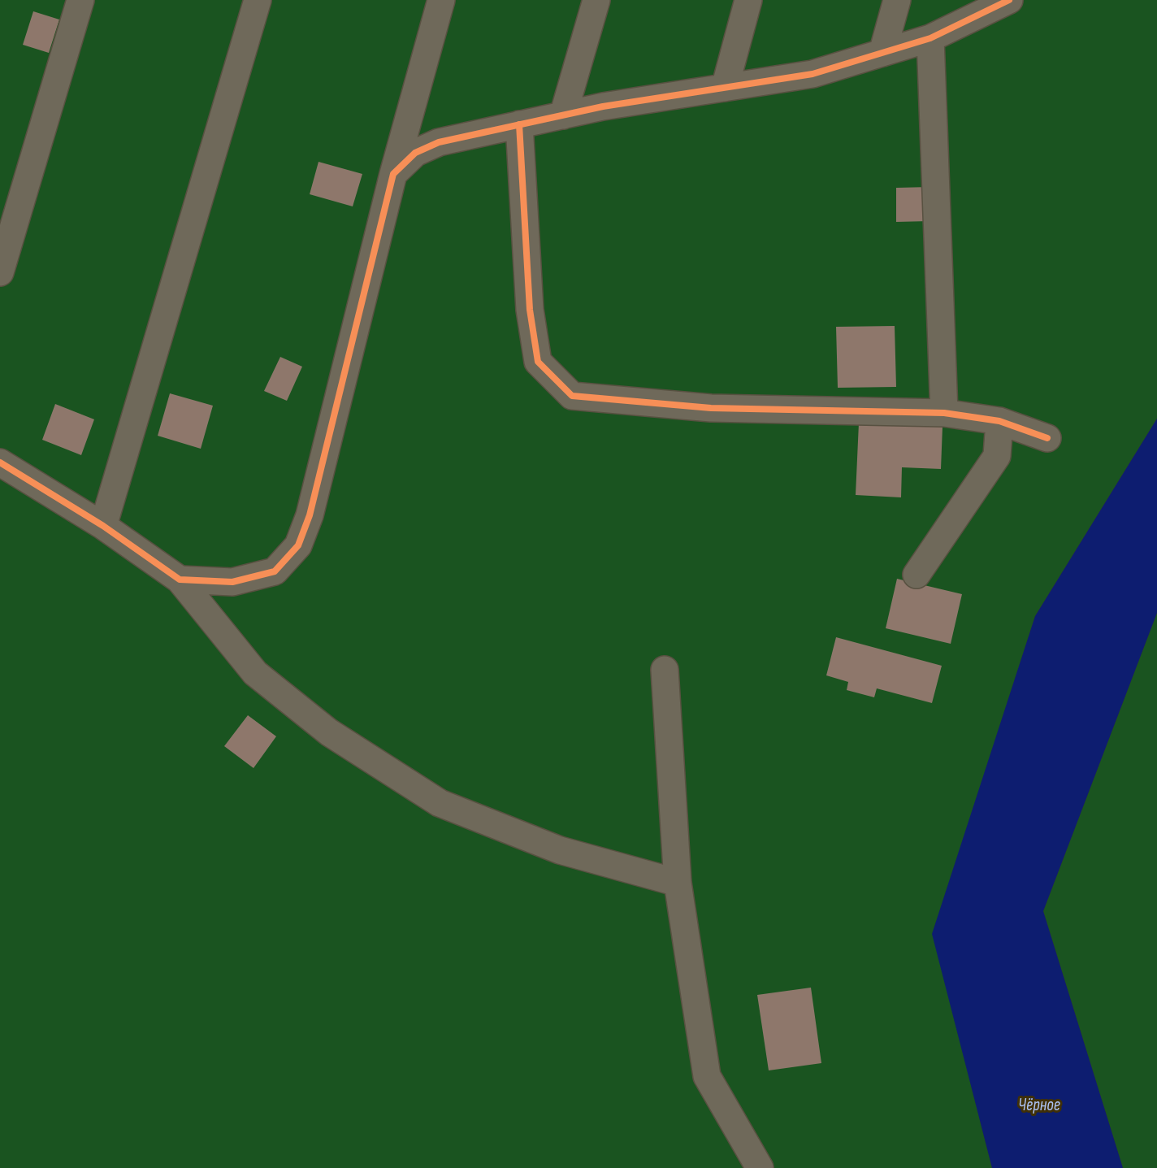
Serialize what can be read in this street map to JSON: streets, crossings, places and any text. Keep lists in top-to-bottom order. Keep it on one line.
{"water":["Чёрное"]}
